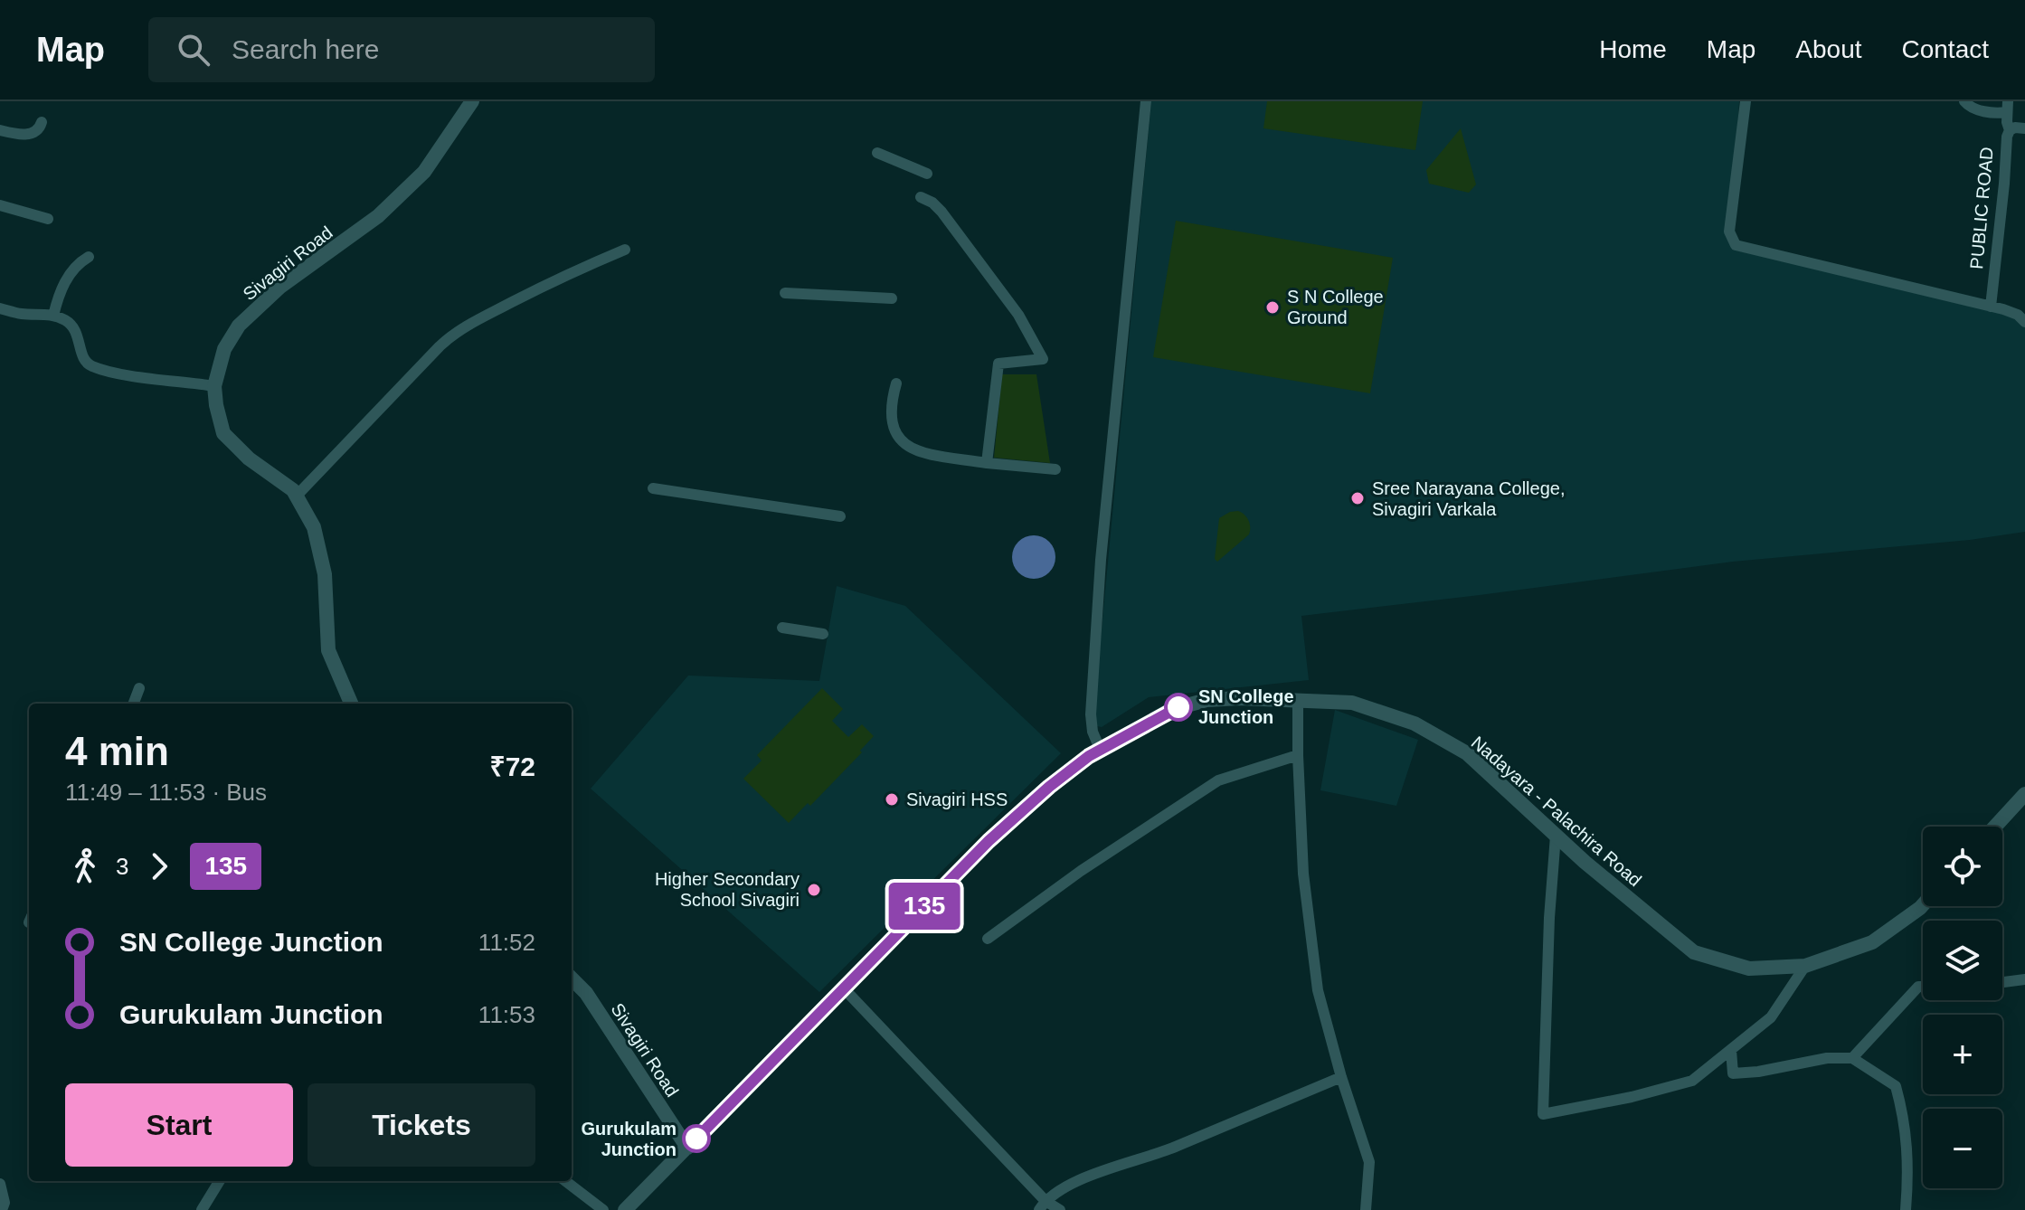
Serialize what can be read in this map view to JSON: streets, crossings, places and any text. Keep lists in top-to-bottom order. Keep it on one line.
{"streets":{"main road":["Sivagiri Road","Nadayara - Palachira Road"],"street":["PUBLIC ROAD"]},"crossings":[["Sivagiri Road","Nadayara - Palachira Road"]],"places":["S N College Ground","Sree Narayana College, Sivagiri Varkala","SN College Junction","Sivagiri HSS","Higher Secondary School Sivagiri","Gurukulam Junction"],"lines":["bus line 135"],"page":{"header":"Map","search":"Search here","nav":["Home","Map","About","Contact"],"on_map":"135","heading":["4 min","11:49 – 11:53 · Bus","₹72"],"map_buttons":["+","−"],"legs":["3","135"],"list":[{"name":"SN College Junction","value":"11:52"},{"name":"Gurukulam Junction","value":"11:53"}],"buttons":["Start","Tickets"]}}
